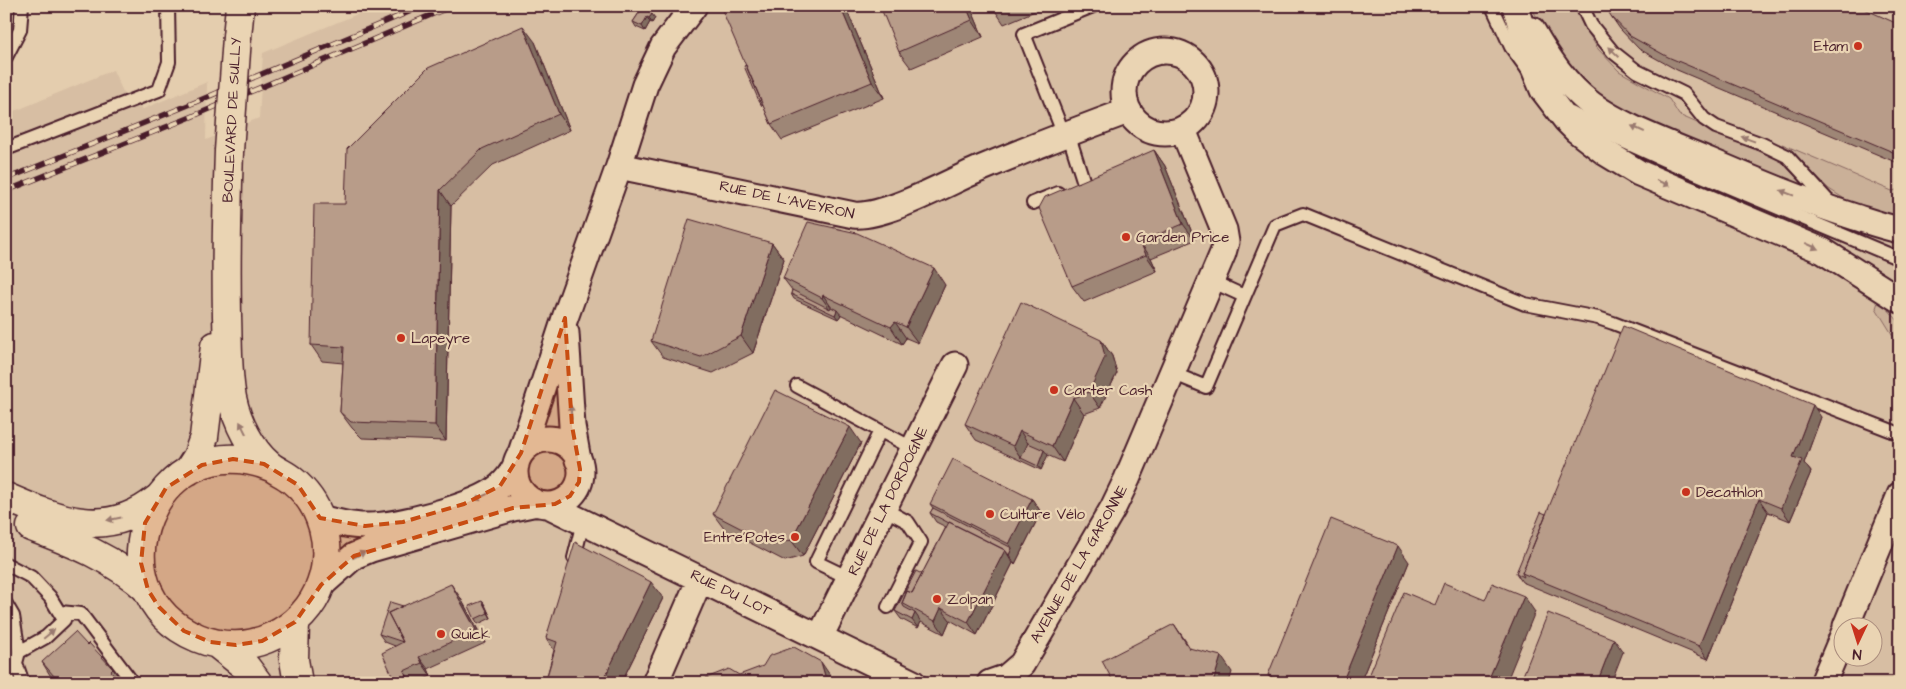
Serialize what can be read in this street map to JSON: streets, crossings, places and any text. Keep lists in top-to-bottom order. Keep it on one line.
{"streets":{"main road":["BOULEVARD DE SULLY"],"street":["RUE DE L'AVEYRON","RUE DE LA DORDOGNE","AVENUE DE LA GARONNE","RUE DU LOT"]},"crossings":[["RUE DE L'AVEYRON","AVENUE DE LA GARONNE"],["RUE DE LA DORDOGNE","RUE DU LOT"]],"places":["Etam","Garden Price","Lapeyre","Carter Cash","Decathlon","Culture Vélo","Entre'Potes","Zolpan","Quick"],"north":"bottom"}
